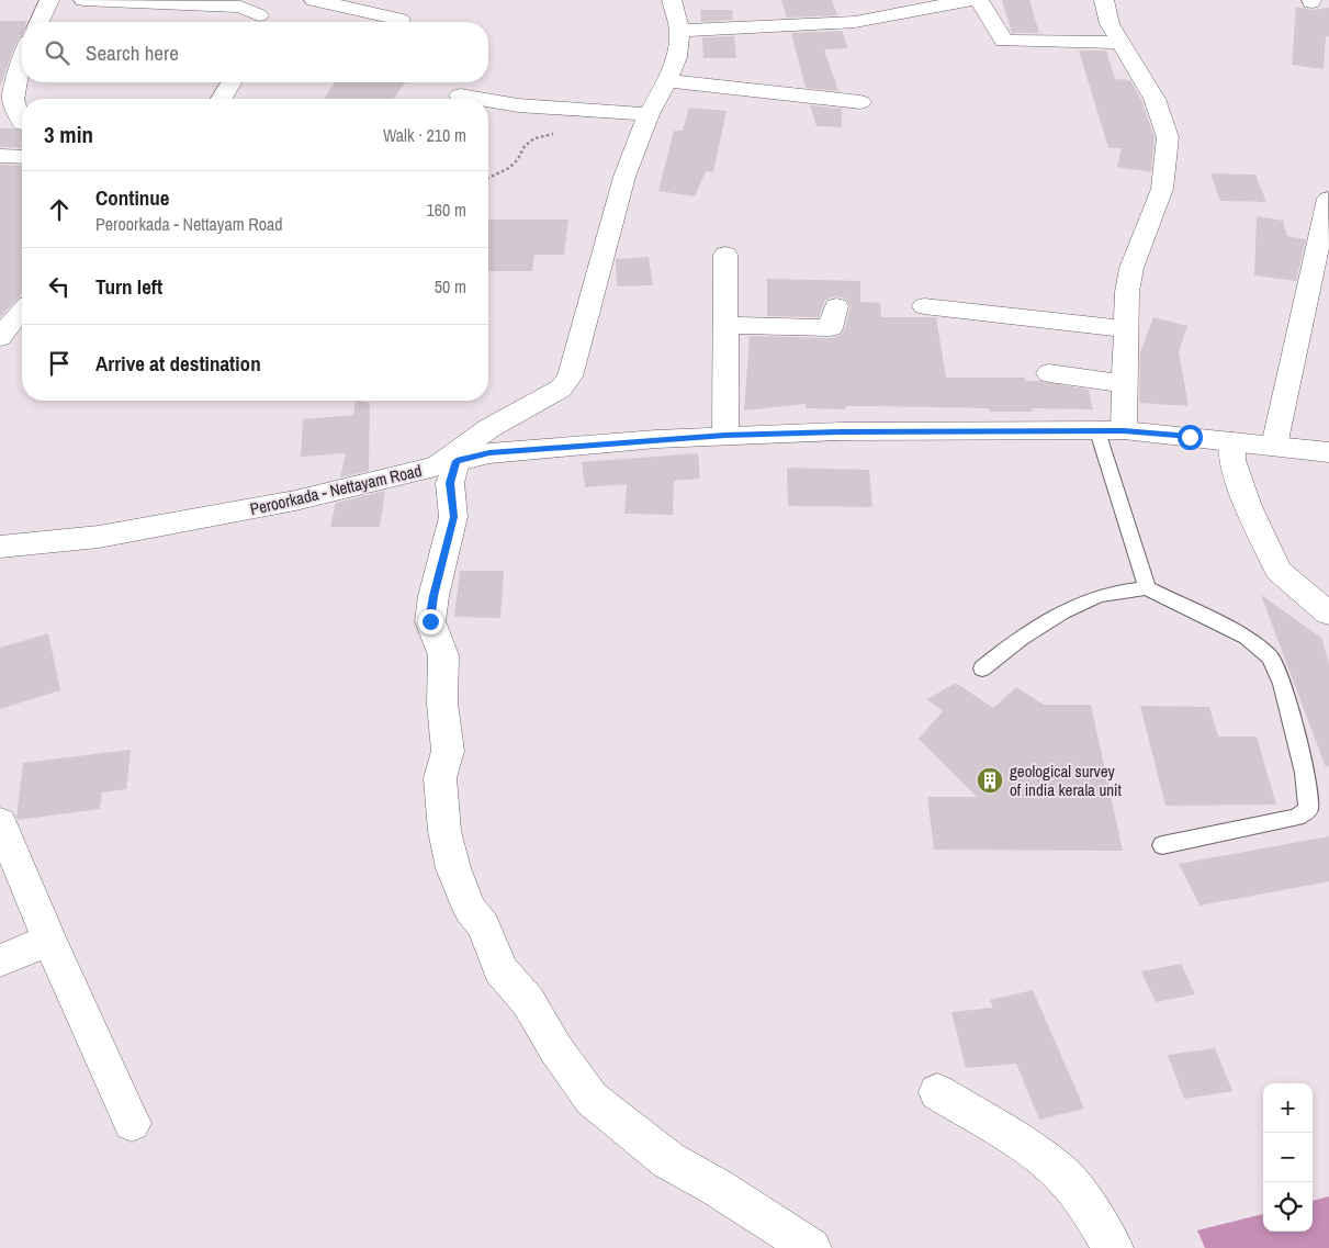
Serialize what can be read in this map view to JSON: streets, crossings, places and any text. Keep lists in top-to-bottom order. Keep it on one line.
{"streets":{"street":["Peroorkada - Nettayam Road"]},"places":{"building":["geological survey of india kerala unit"]},"page":{"search":"Search here","heading":["3 min","Walk · 210 m"],"list":[["Continue","Peroorkada - Nettayam Road","160 m"],["Turn left","50 m"],"Arrive at destination"],"map_buttons":["+","−"]}}
